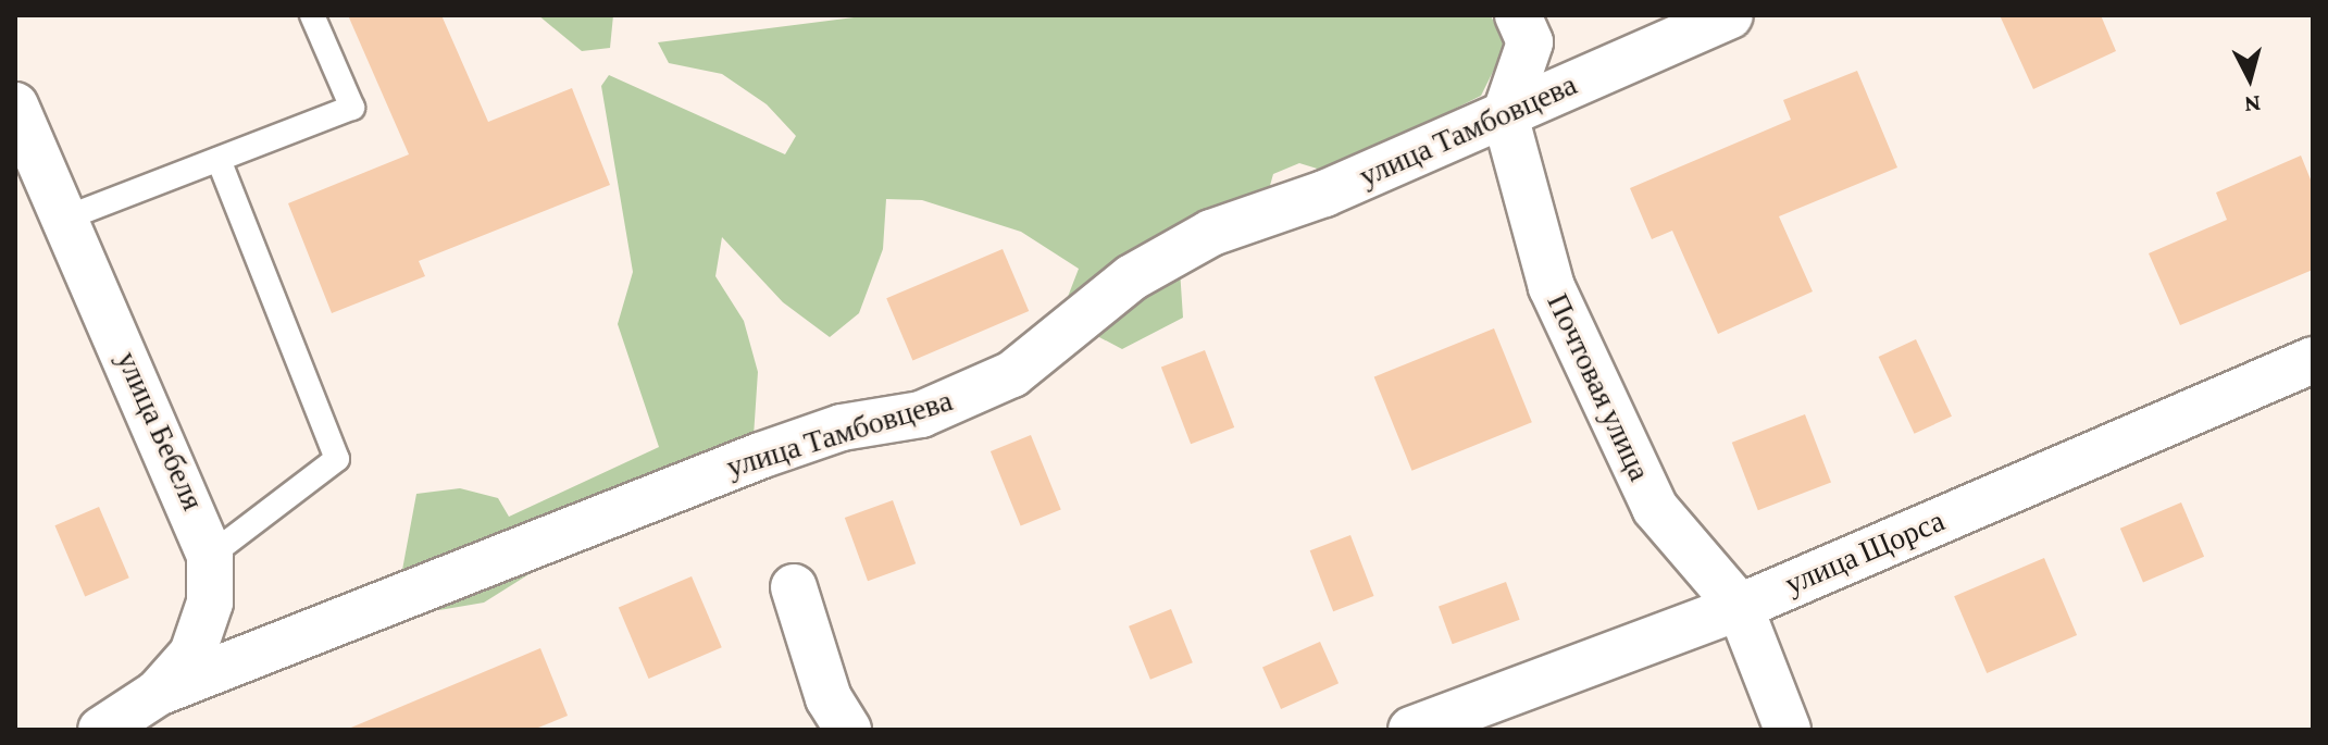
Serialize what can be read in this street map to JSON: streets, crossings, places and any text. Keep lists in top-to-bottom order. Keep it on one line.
{"streets":{"street":["улица Тамбовцева","Почтовая улица","улица Бебеля","улица Щорса"]},"crossings":[["улица Тамбовцева","Почтовая улица"],["улица Тамбовцева","улица Бебеля"],["Почтовая улица","улица Щорса"]],"north":"bottom"}
